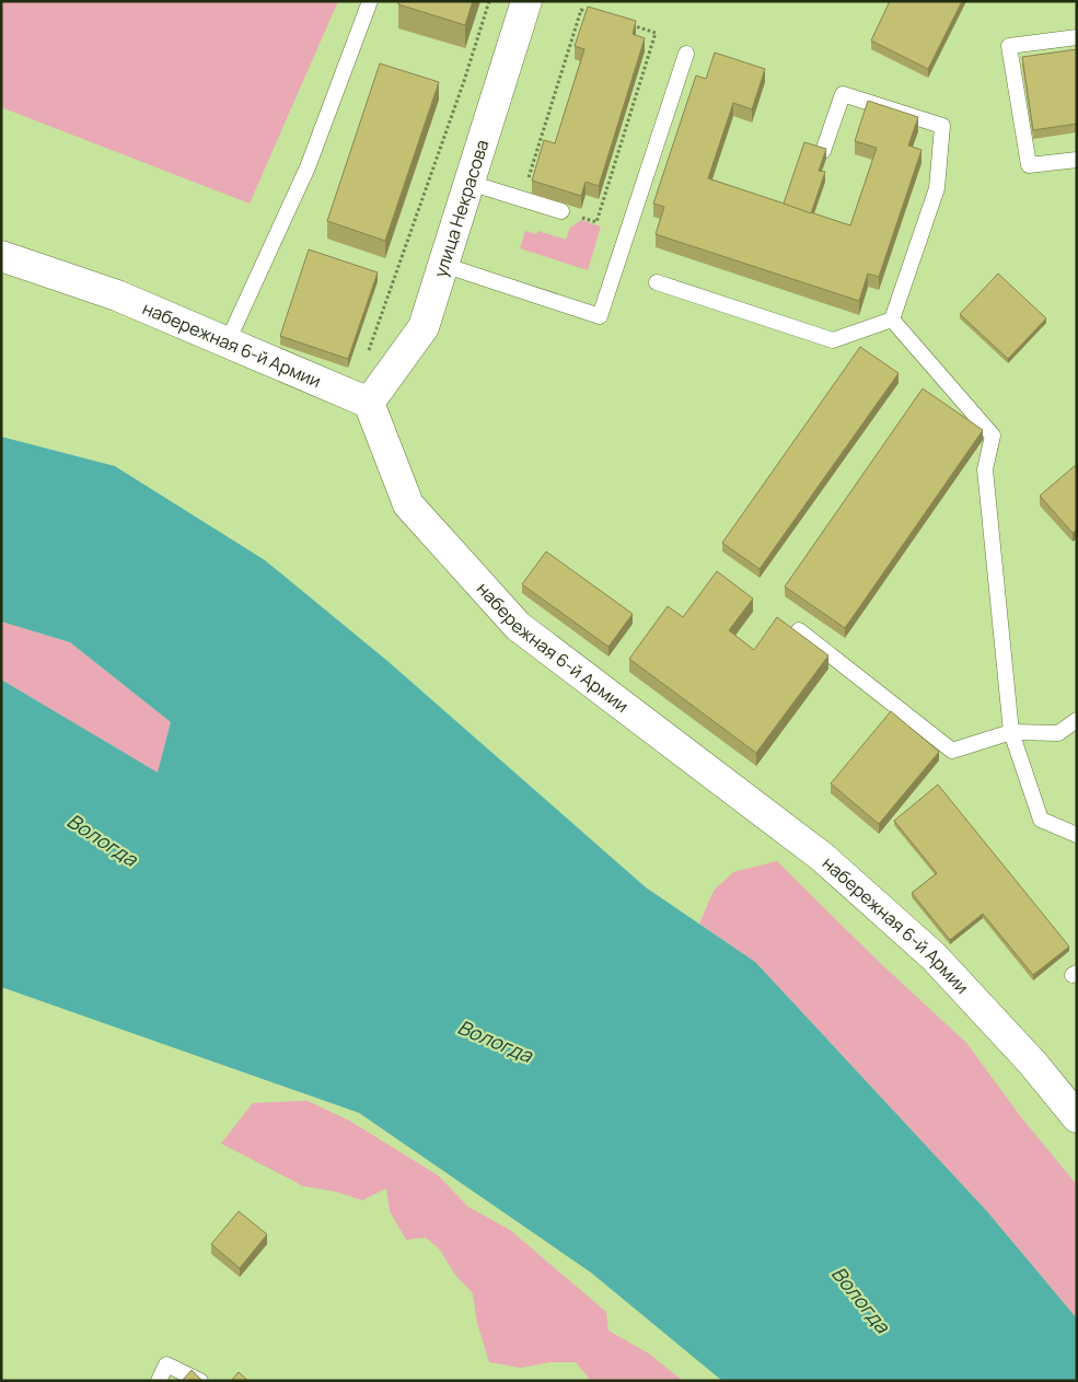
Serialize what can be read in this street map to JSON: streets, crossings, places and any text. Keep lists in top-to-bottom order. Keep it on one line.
{"streets":{"street":["улица Некрасова","набережная 6-й Армии"]},"crossings":[["улица Некрасова","набережная 6-й Армии"]],"water":["Вологда"]}
